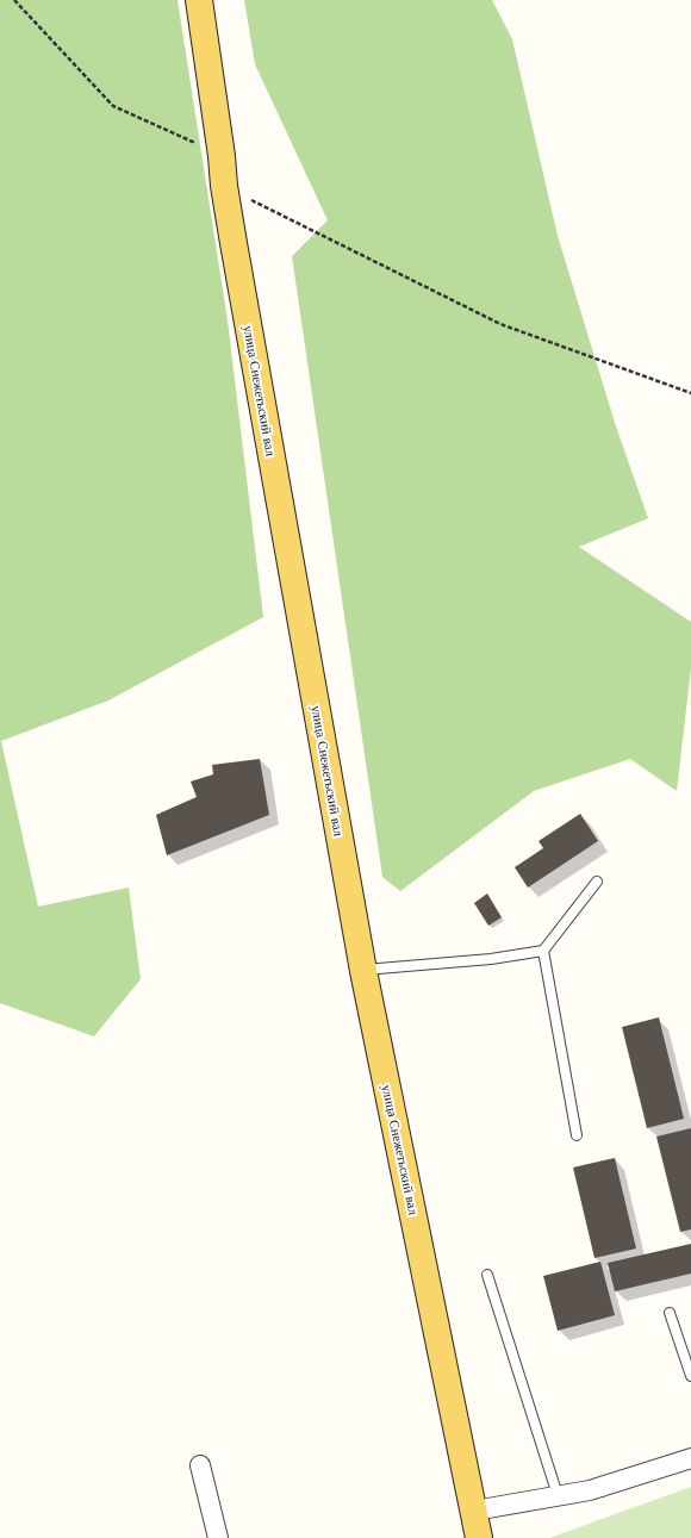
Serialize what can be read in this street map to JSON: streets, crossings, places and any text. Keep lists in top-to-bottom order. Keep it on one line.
{"streets":{"main road":["улица Снежетьский вал"]}}
